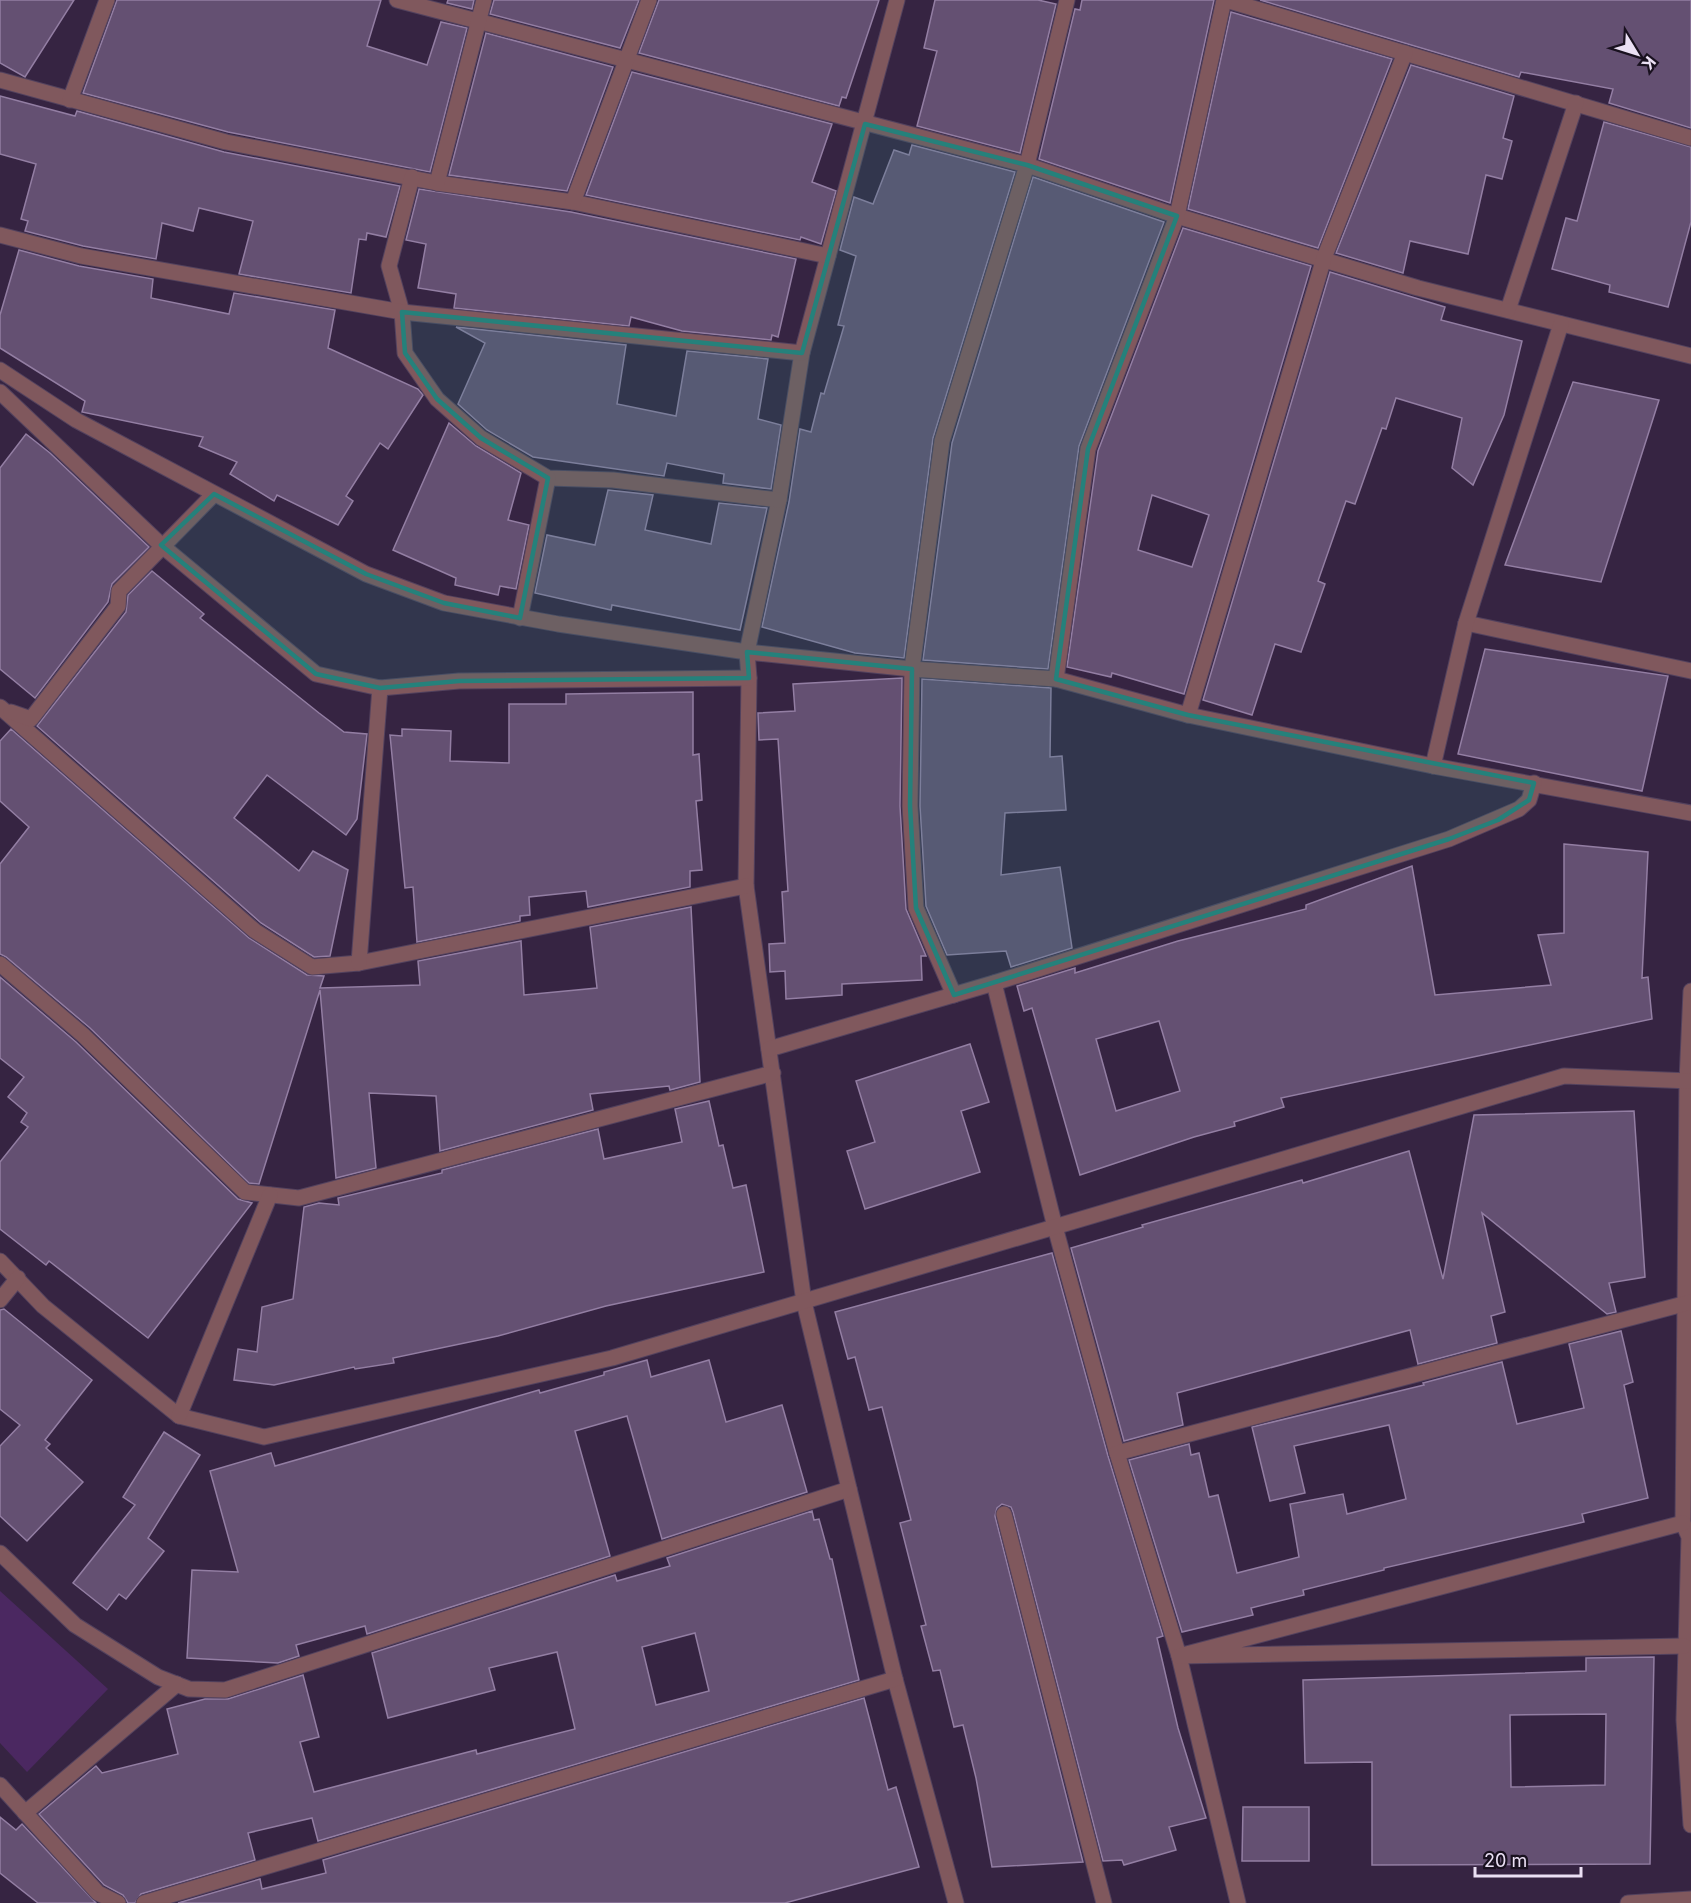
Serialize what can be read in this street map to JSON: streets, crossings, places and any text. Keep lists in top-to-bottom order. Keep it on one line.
{"scale_bar":"20 m","north":"bottom right"}
